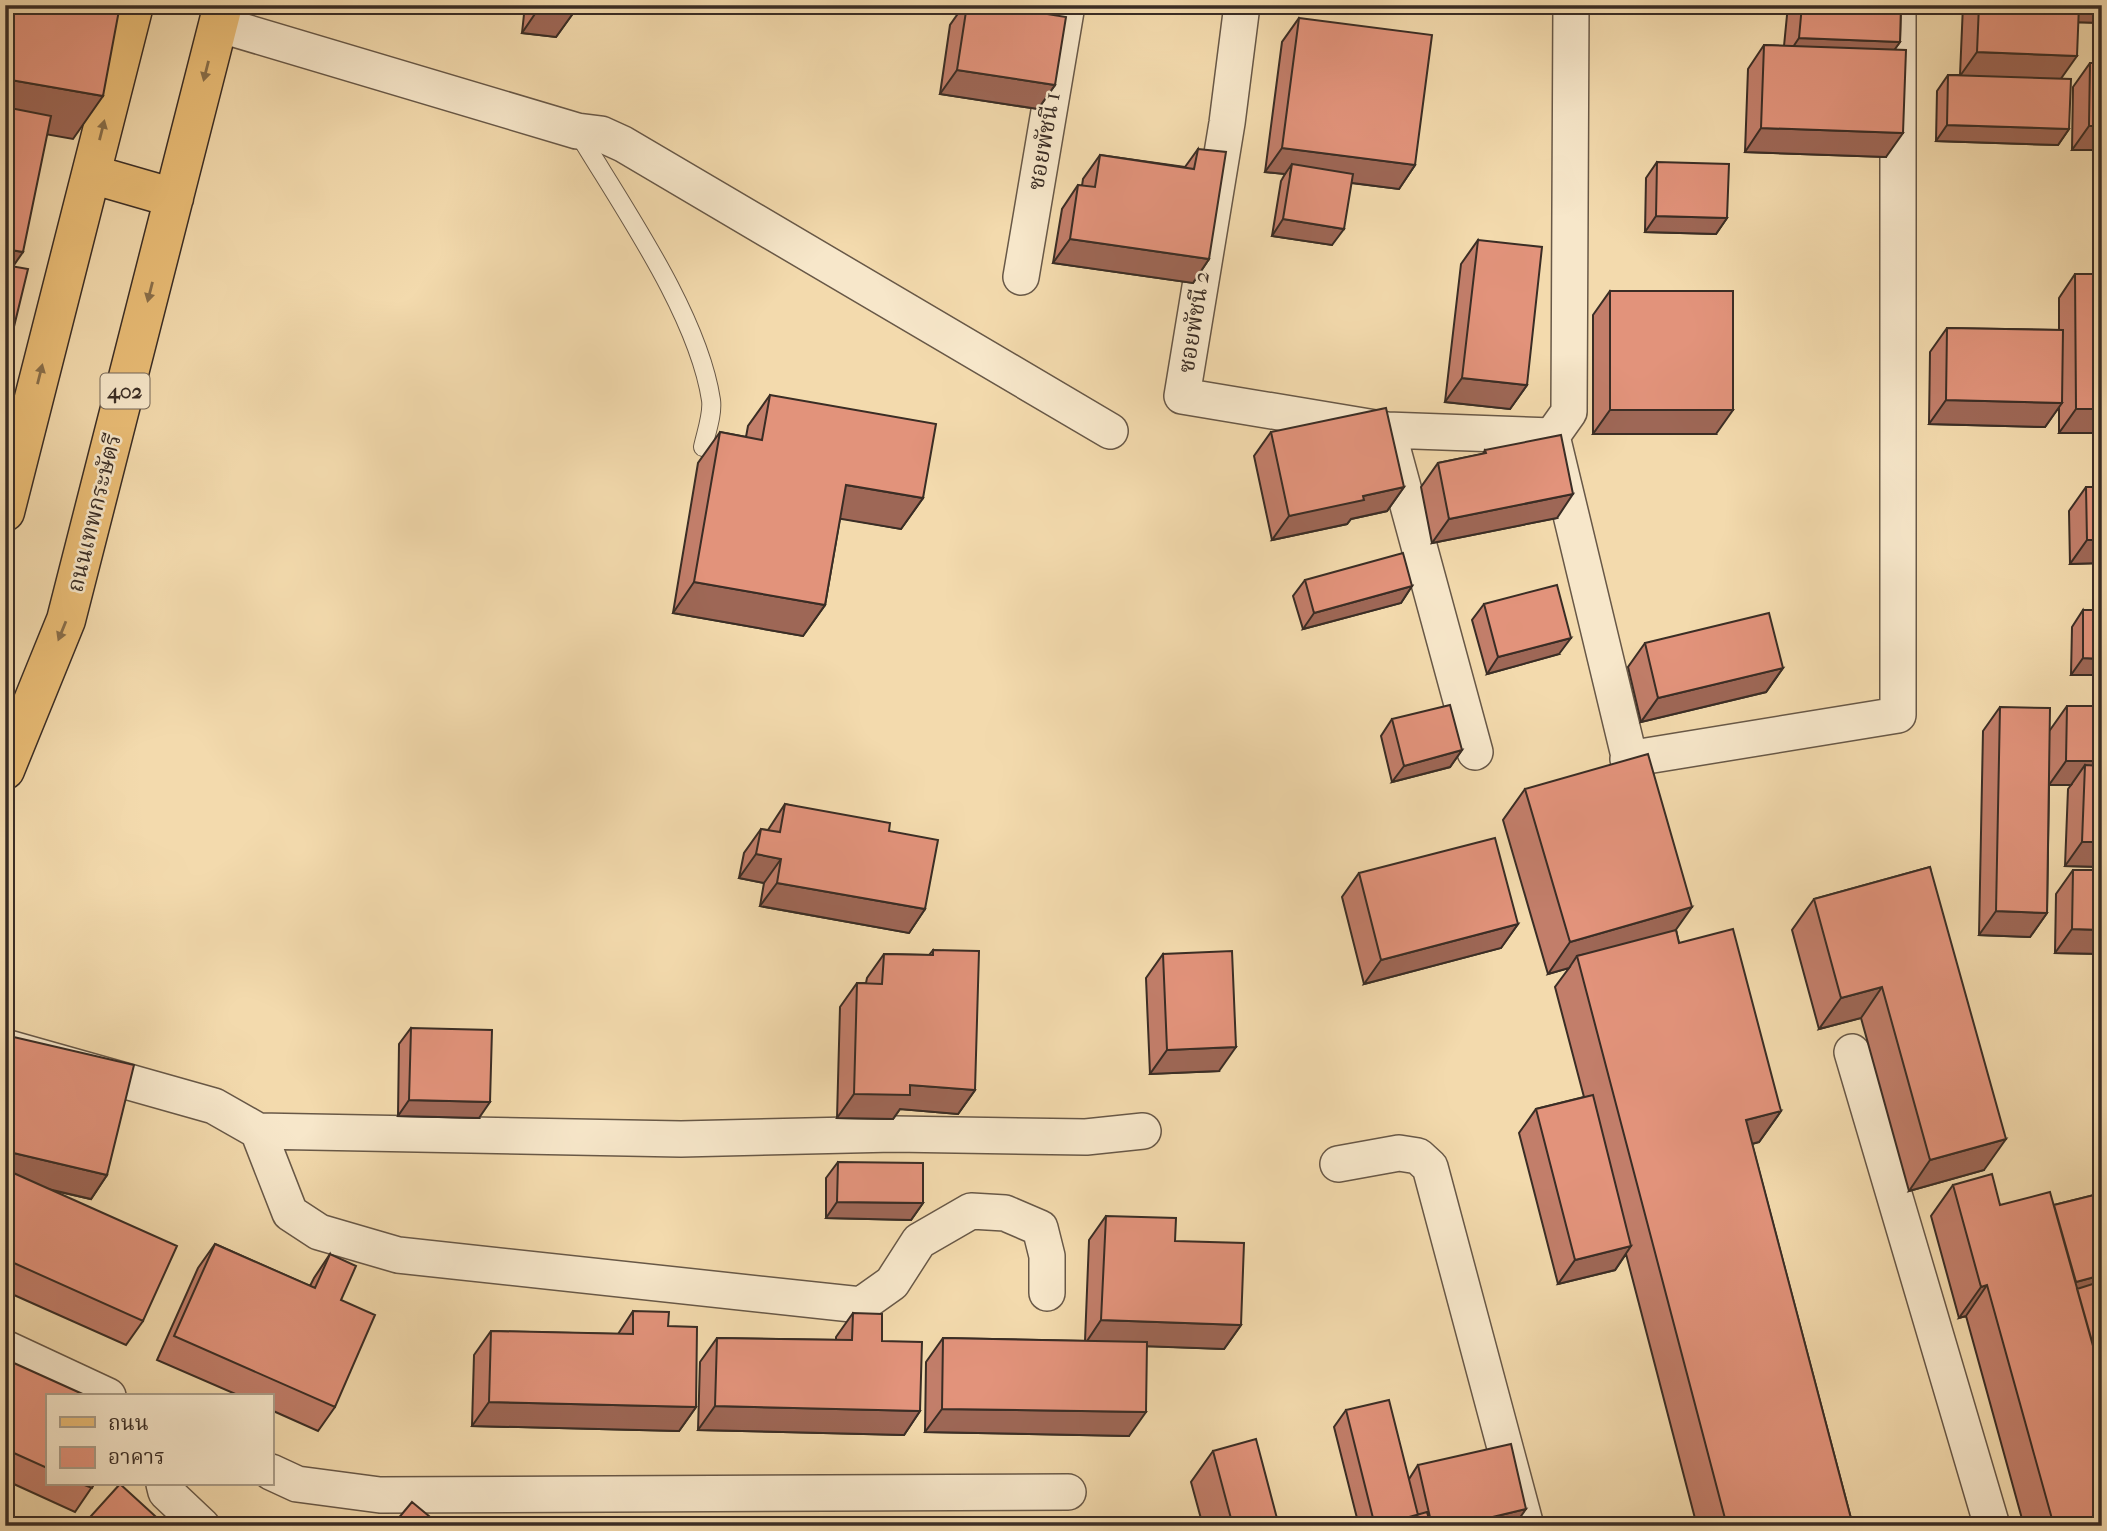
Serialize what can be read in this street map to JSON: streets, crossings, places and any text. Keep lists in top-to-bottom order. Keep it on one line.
{"streets":{"main road":["402","ถนนเทพกระษัตรี"],"street":["ซอยพัชนี 1","ซอยพัชนี 2"]},"legend":["ถนน","อาคาร"]}
